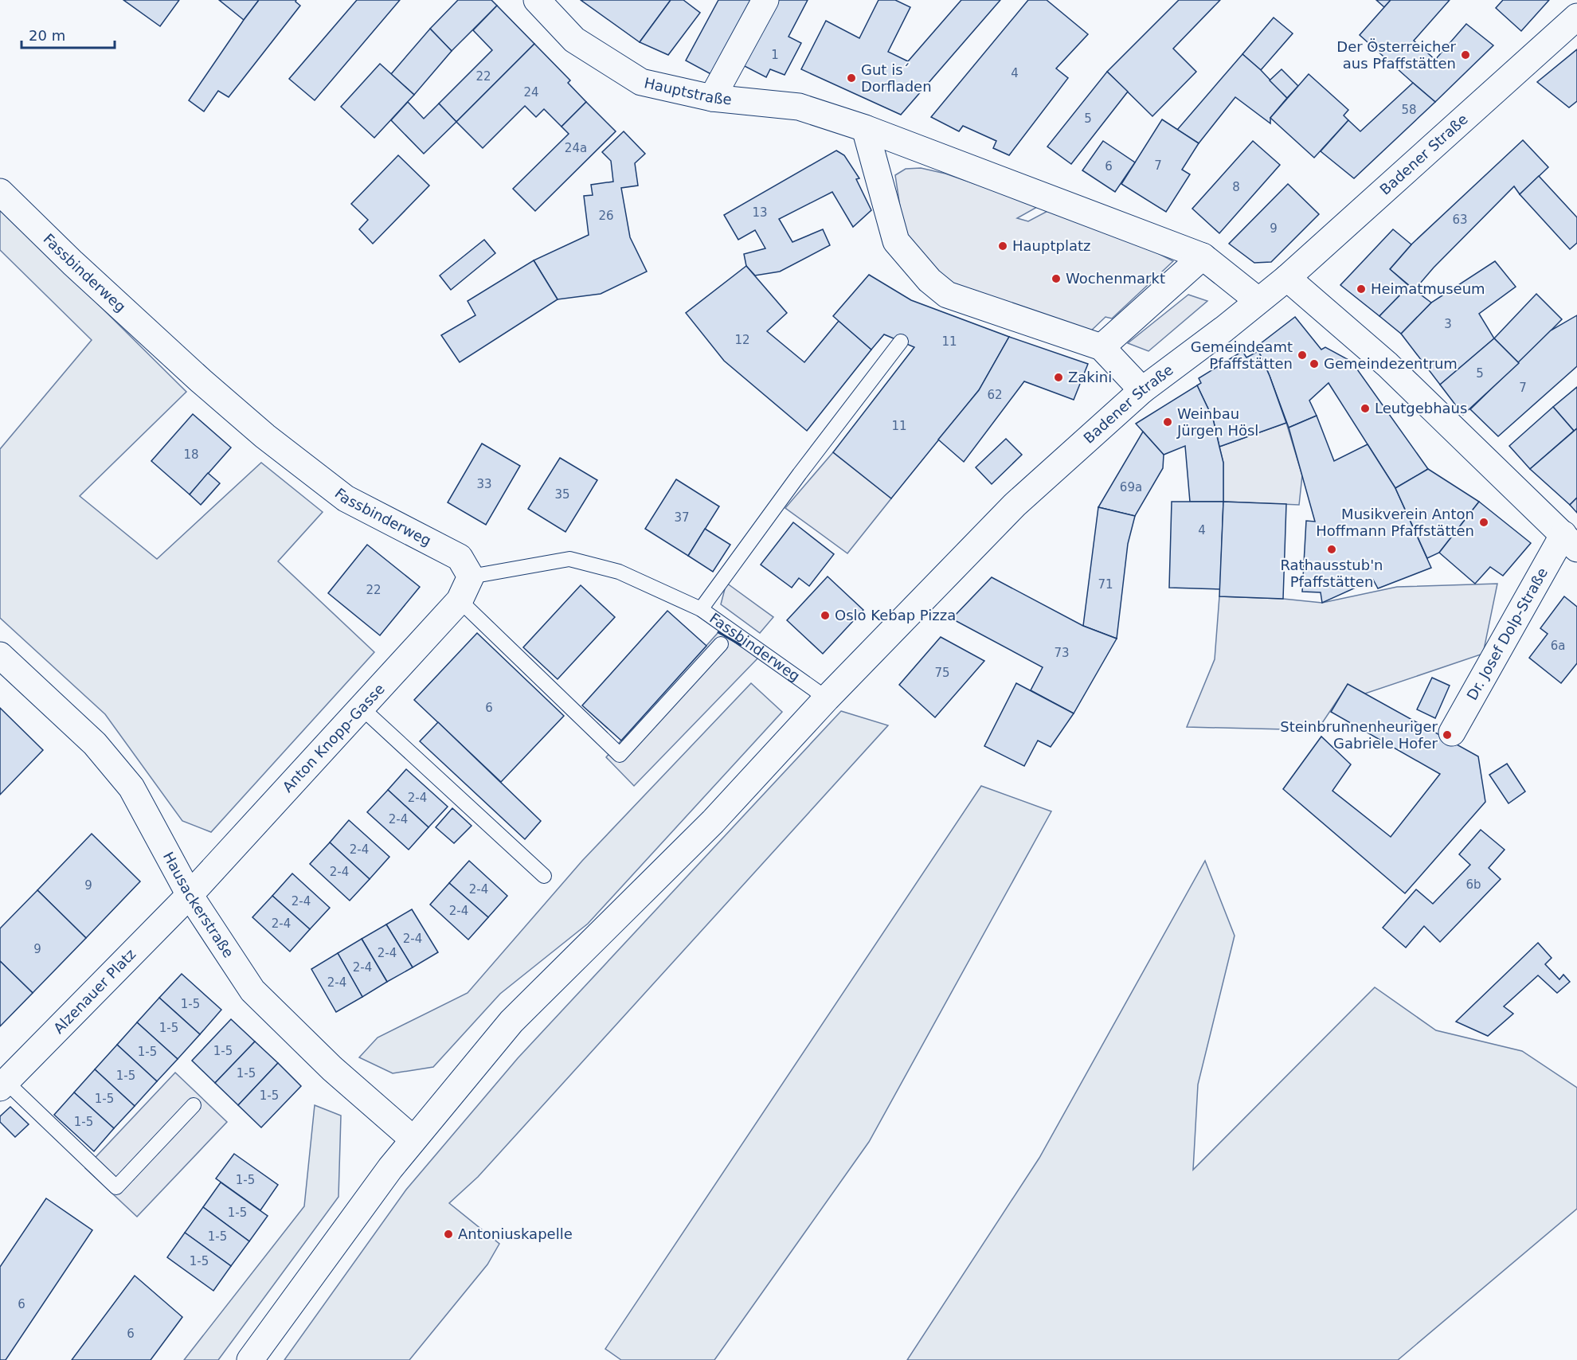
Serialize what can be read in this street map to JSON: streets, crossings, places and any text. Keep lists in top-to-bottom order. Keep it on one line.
{"streets":{"street":["Hauptstraße","Badener Straße","Fassbinderweg","Dr. Josef Dolp-Straße","Anton Knopp-Gasse","Hausackerstraße","Alzenauer Platz"]},"crossings":[["Badener Straße","Fassbinderweg"],["Badener Straße","Dr. Josef Dolp-Straße"],["Badener Straße","Hausackerstraße"],["Fassbinderweg","Anton Knopp-Gasse"],["Anton Knopp-Gasse","Hausackerstraße"],["Anton Knopp-Gasse","Alzenauer Platz"],["Hausackerstraße","Alzenauer Platz"]],"places":["Der Österreicher aus Pfaffstätten","Gut is´ Dorfladen","Hauptplatz","Wochenmarkt","Heimatmuseum","Gemeindeamt Pfaffstätten","Gemeindezentrum","Zakini","Leutgebhaus","Weinbau Jürgen Hösl","Musikverein Anton Hoffmann Pfaffstätten","Rathausstub'n Pfaffstätten","Oslo Kebap Pizza","Steinbrunnenheuriger Gabriele Hofer","Antoniuskapelle"],"house_numbers":["1","4","22","24","58","5","24a","7","6","8","13","26","63","9","3","12","11","5","7","62","11","18","33","69a","35","37","4","71","22","6a","73","75","6","2-4","2-4","2-4","2-4","6b","9","2-4","2-4","2-4","2-4","2-4","9","2-4","2-4","2-4","1-5","1-5","1-5","1-5","1-5","1-5","1-5","1-5","1-5","1-5","1-5","1-5","1-5","6","6"],"scale_bar":"20 m"}
